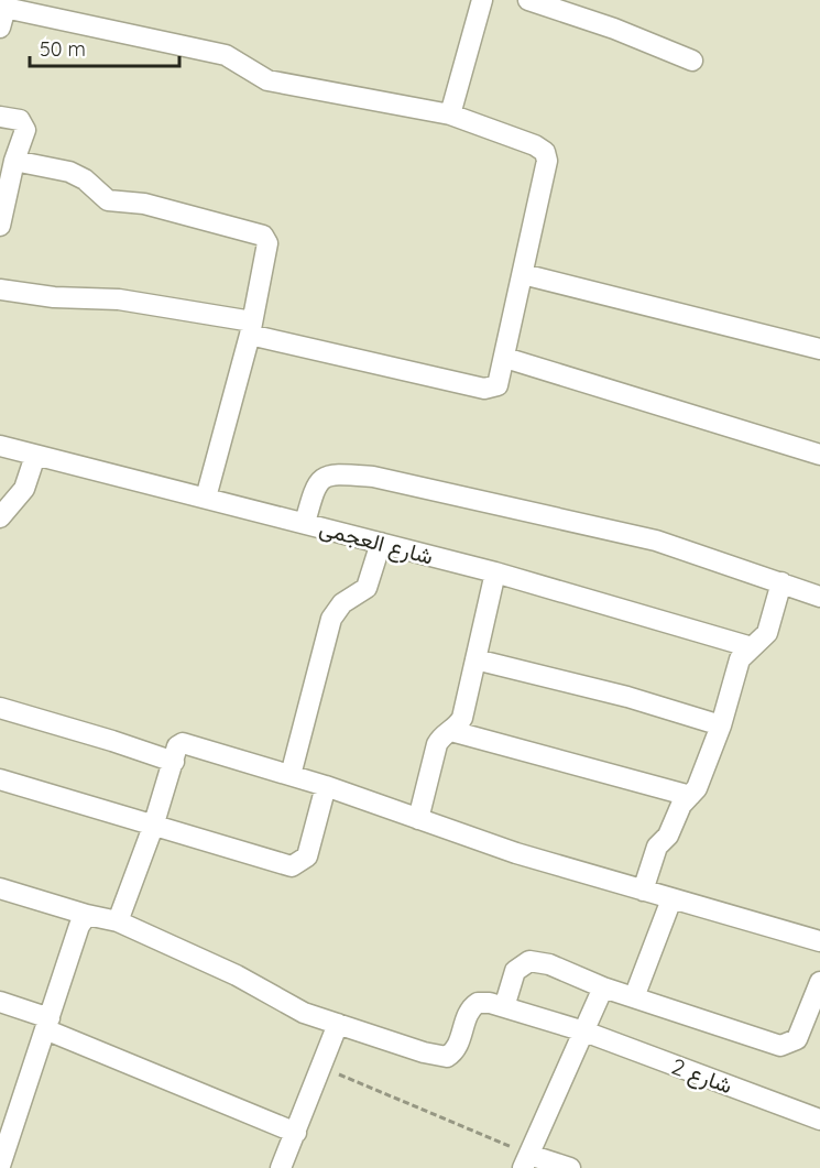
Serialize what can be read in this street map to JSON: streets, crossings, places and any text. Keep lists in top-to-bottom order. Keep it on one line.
{"streets":{"street":["شارع العجمى","شارع 2"]},"scale_bar":"50 m"}
